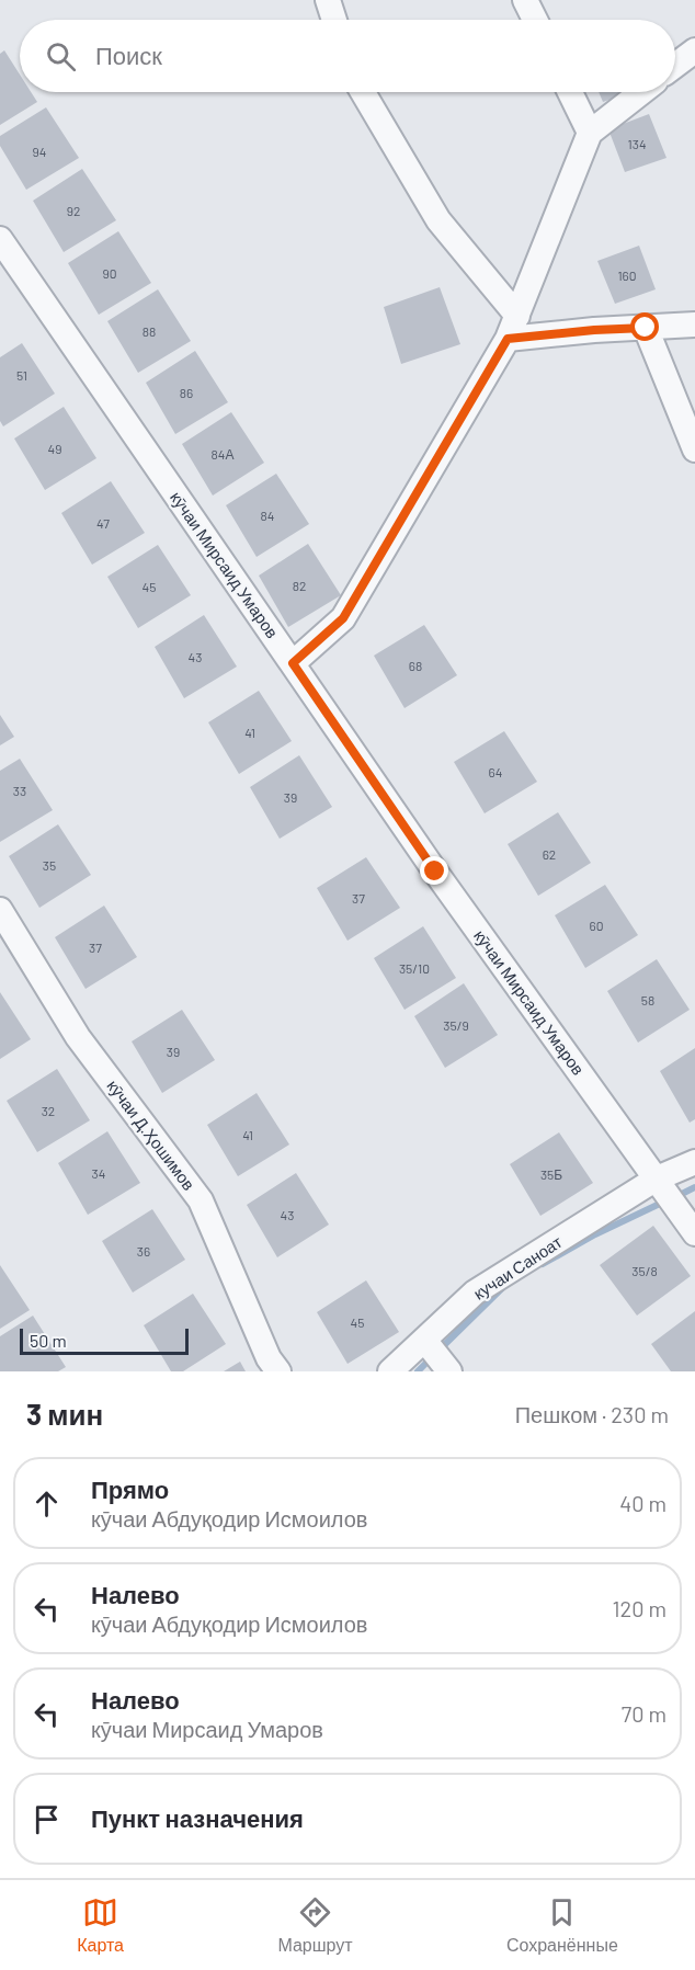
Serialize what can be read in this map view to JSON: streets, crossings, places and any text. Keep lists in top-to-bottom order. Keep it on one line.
{"streets":{"street":["кӯчаи Мирсаид Умаров","кӯчаи Д.Ҳошимов","кучаи Саноат"]},"crossings":[["кӯчаи Мирсаид Умаров","кучаи Саноат"]],"house_numbers":["134","94","92","90","160","88","51","86","49","84А","84","47","82","45","43","68","41","64","33","39","62","35","37","60","37","35/10","58","35/9","39","32","41","34","35Б","43","36","35/8","45"],"scale_bar":"50 m","page":{"search":"Поиск","scale":"50 m","heading":["3 мин","Пешком · 230 m"],"list":[["Прямо","кӯчаи Абдуқодир Исмоилов","40 m"],["Налево","кӯчаи Абдуқодир Исмоилов","120 m"],["Налево","кӯчаи Мирсаид Умаров","70 m"],"Пункт назначения"],"nav":["Карта","Маршрут","Сохранённые"]}}
